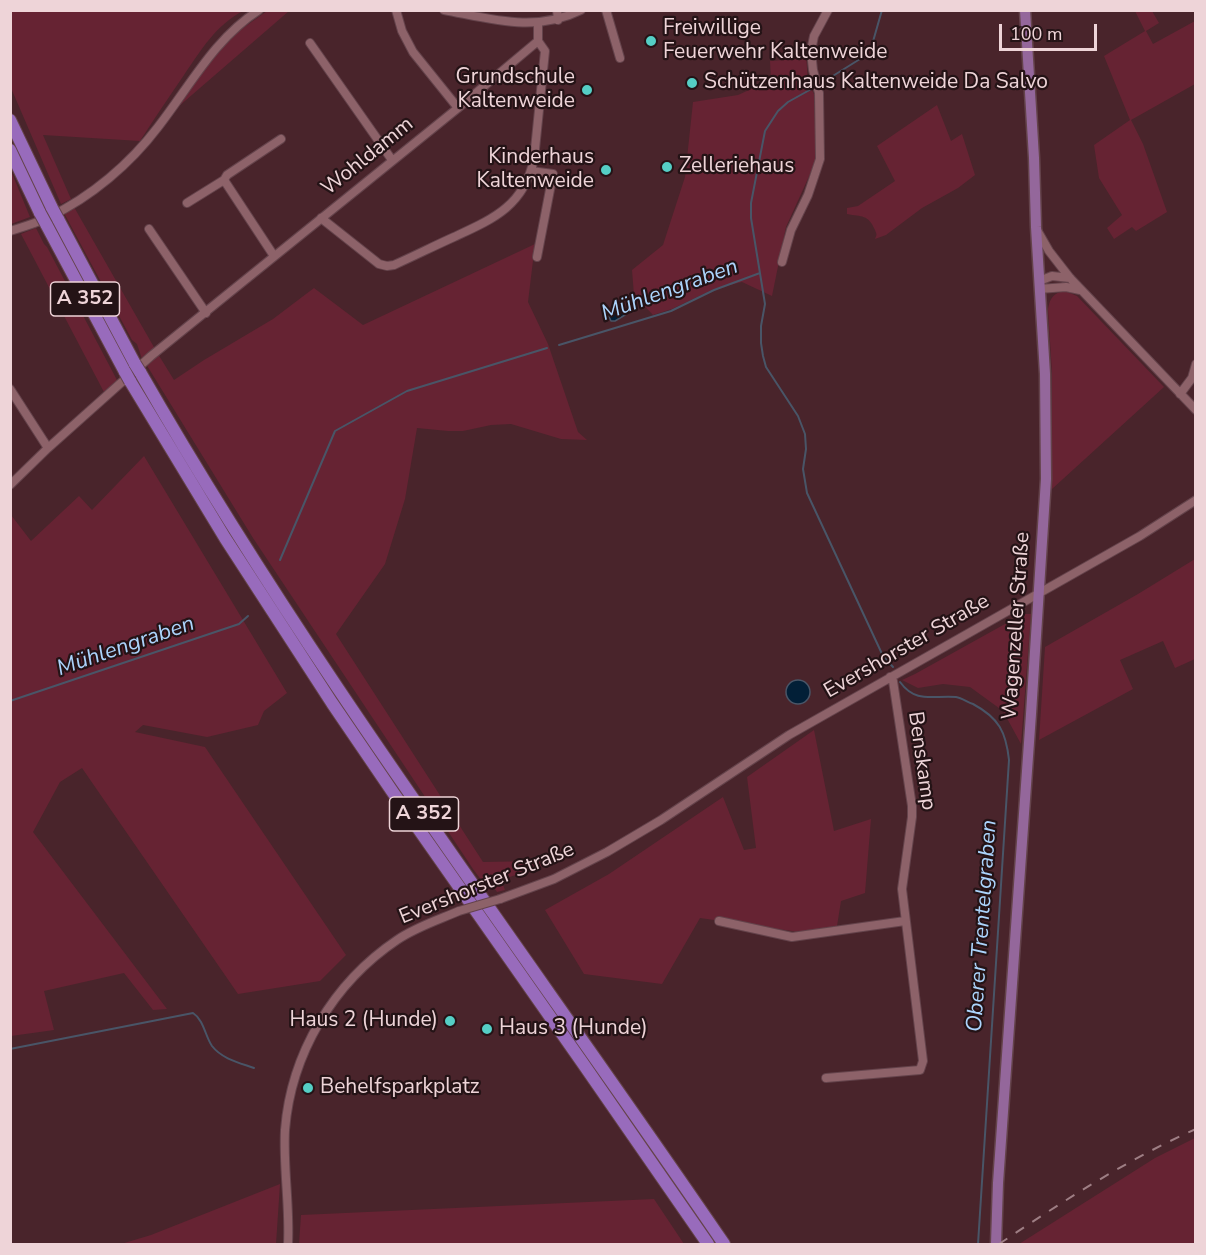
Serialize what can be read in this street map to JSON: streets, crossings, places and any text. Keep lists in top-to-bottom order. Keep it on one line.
{"streets":{"highway":["A 352"],"main road":["Wagenzeller Straße"],"street":["Wohldamm","Evershorster Straße","Benskamp"]},"crossings":[["Wagenzeller Straße","Evershorster Straße"],["Evershorster Straße","Benskamp"]],"water":["Mühlengraben","Oberer Trentelgraben"],"places":["Freiwillige Feuerwehr Kaltenweide","Schützenhaus Kaltenweide Da Salvo","Grundschule Kaltenweide","Zelleriehaus","Kinderhaus Kaltenweide","Haus 2 (Hunde)","Haus 3 (Hunde)","Behelfsparkplatz"],"scale_bar":"100 m"}
